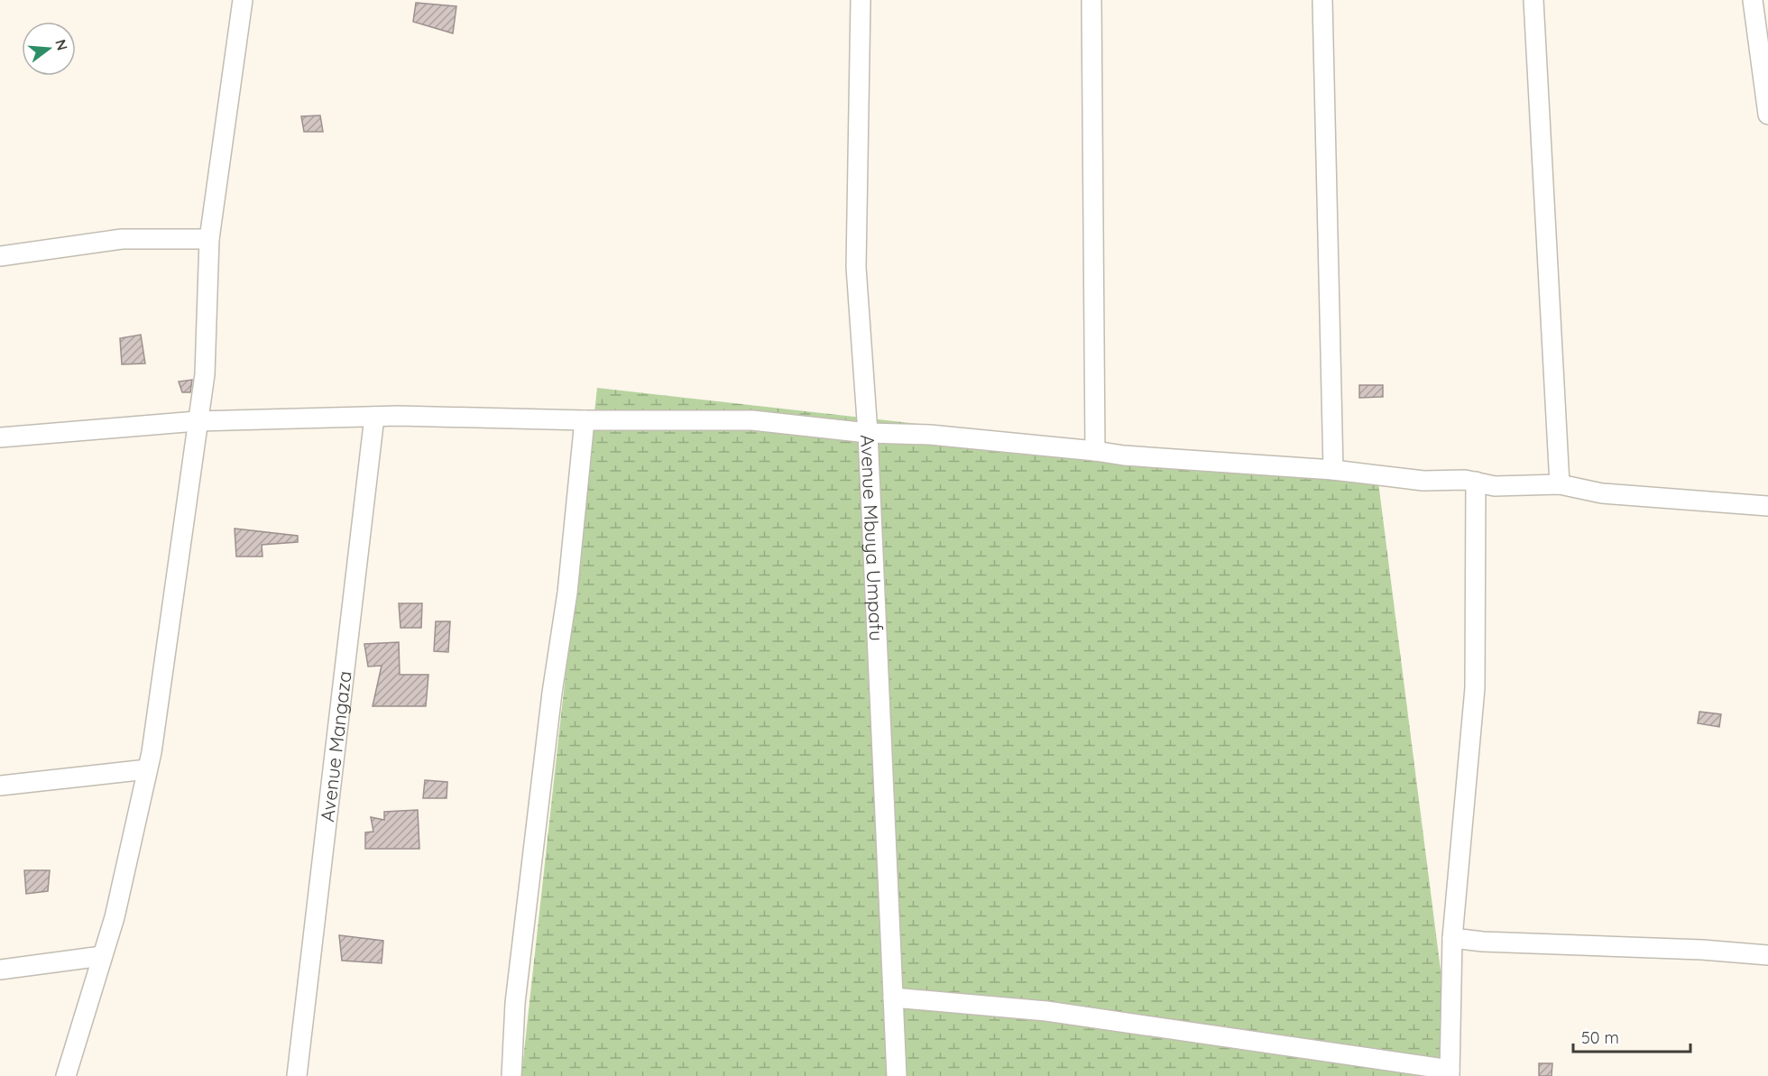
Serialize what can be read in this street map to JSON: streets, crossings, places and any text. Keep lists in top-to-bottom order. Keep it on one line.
{"streets":{"street":["Avenue Mbuya Umpafu","Avenue Mangaza"]},"scale_bar":"50 m","north":"right"}
